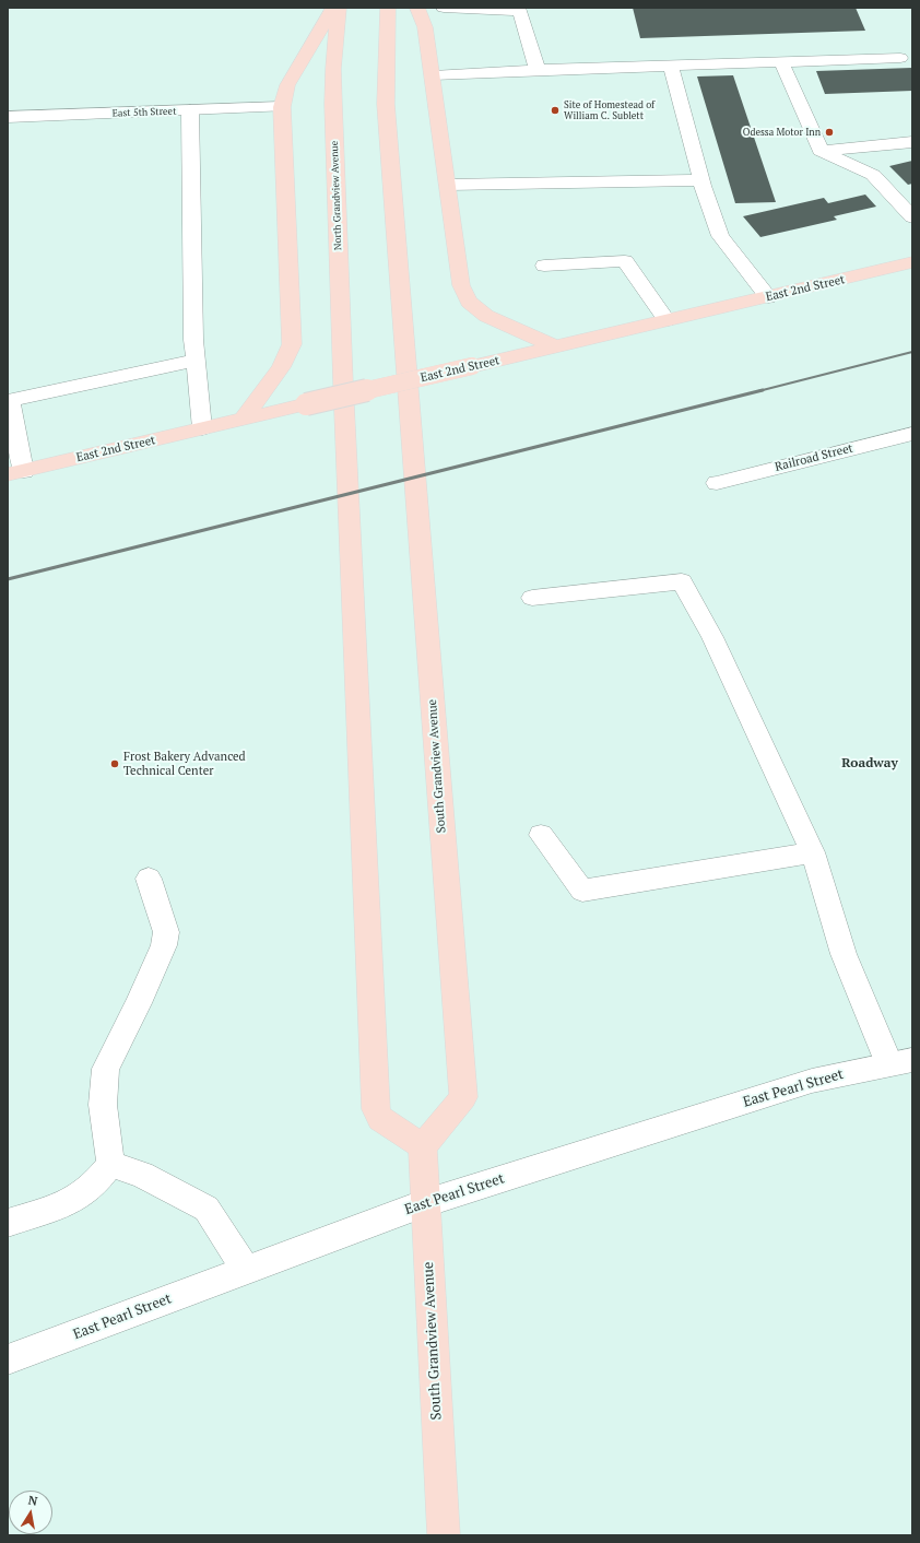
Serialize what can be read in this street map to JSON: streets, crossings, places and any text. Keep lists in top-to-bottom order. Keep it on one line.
{"streets":{"main road":["North Grandview Avenue","East 2nd Street","South Grandview Avenue"],"street":["East 5th Street","Railroad Street","East Pearl Street"]},"crossings":[["North Grandview Avenue","South Grandview Avenue"],["South Grandview Avenue","East Pearl Street"]],"districts":["Roadway"],"places":["Site of Homestead of William C. Sublett","Odessa Motor Inn","Frost Bakery Advanced Technical Center"],"north":"top"}
